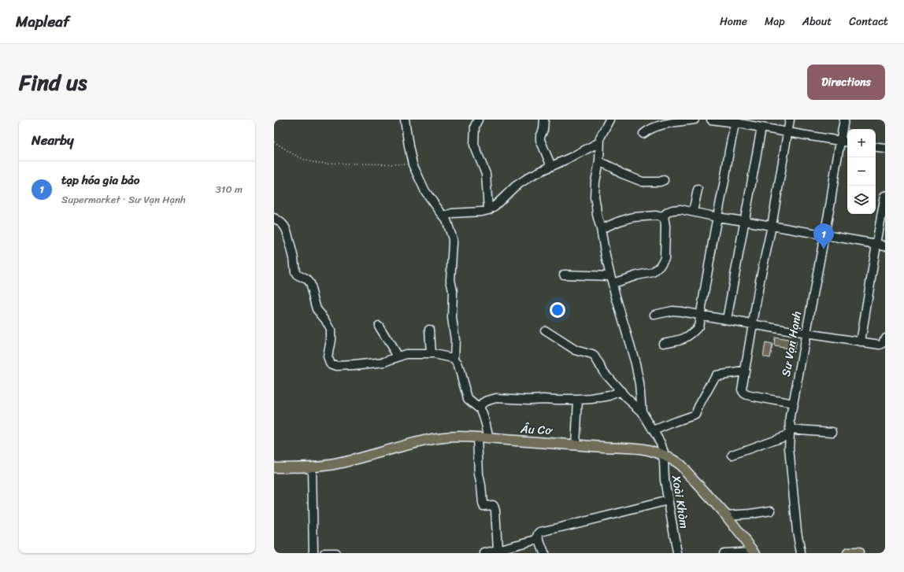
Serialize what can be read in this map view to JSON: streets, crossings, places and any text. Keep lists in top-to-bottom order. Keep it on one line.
{"streets":{"main road":["Âu Cơ"],"street":["Sư Vạn Hạnh","Xoài Khòm"]},"crossings":[["Âu Cơ","Xoài Khòm"]],"page":{"header":"Mapleaf","nav":["Home","Map","About","Contact"],"title":"Find us","buttons":"Directions","heading":"Nearby","map_buttons":["+","−"],"list":[{"mark":"1","name":"tạp hóa gia bảo","note":"Supermarket · Sư Vạn Hạnh","value":"310 m"}],"pins":"1"}}
